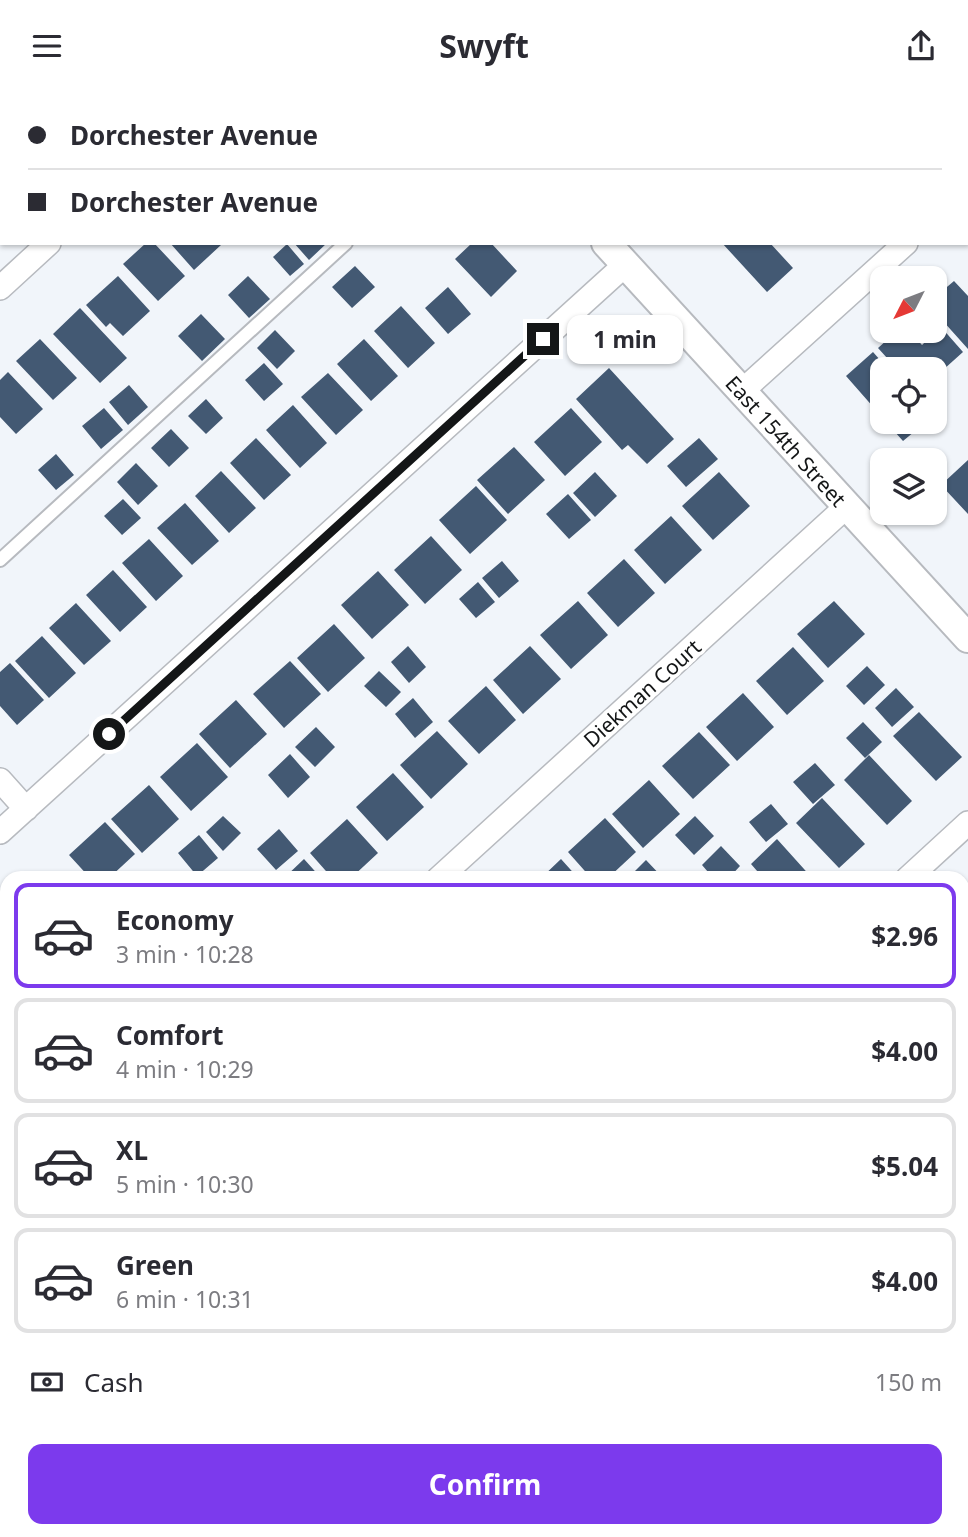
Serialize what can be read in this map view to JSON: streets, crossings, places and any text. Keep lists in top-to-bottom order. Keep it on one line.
{"streets":{"street":["East 154th Street","Diekman Court"]},"crossings":[["East 154th Street","Diekman Court"]],"north":"bottom left","page":{"header":"Swyft","banner":["Dorchester Avenue","Dorchester Avenue"],"bubble":"1 min","list":[{"name":"Economy","note":"3 min · 10:28","value":"$2.96"},{"name":"Comfort","note":"4 min · 10:29","value":"$4.00"},{"name":"XL","note":"5 min · 10:30","value":"$5.04"},{"name":"Green","note":"6 min · 10:31","value":"$4.00"}],"pay":["Cash","150 m"],"buttons":"Confirm"}}
